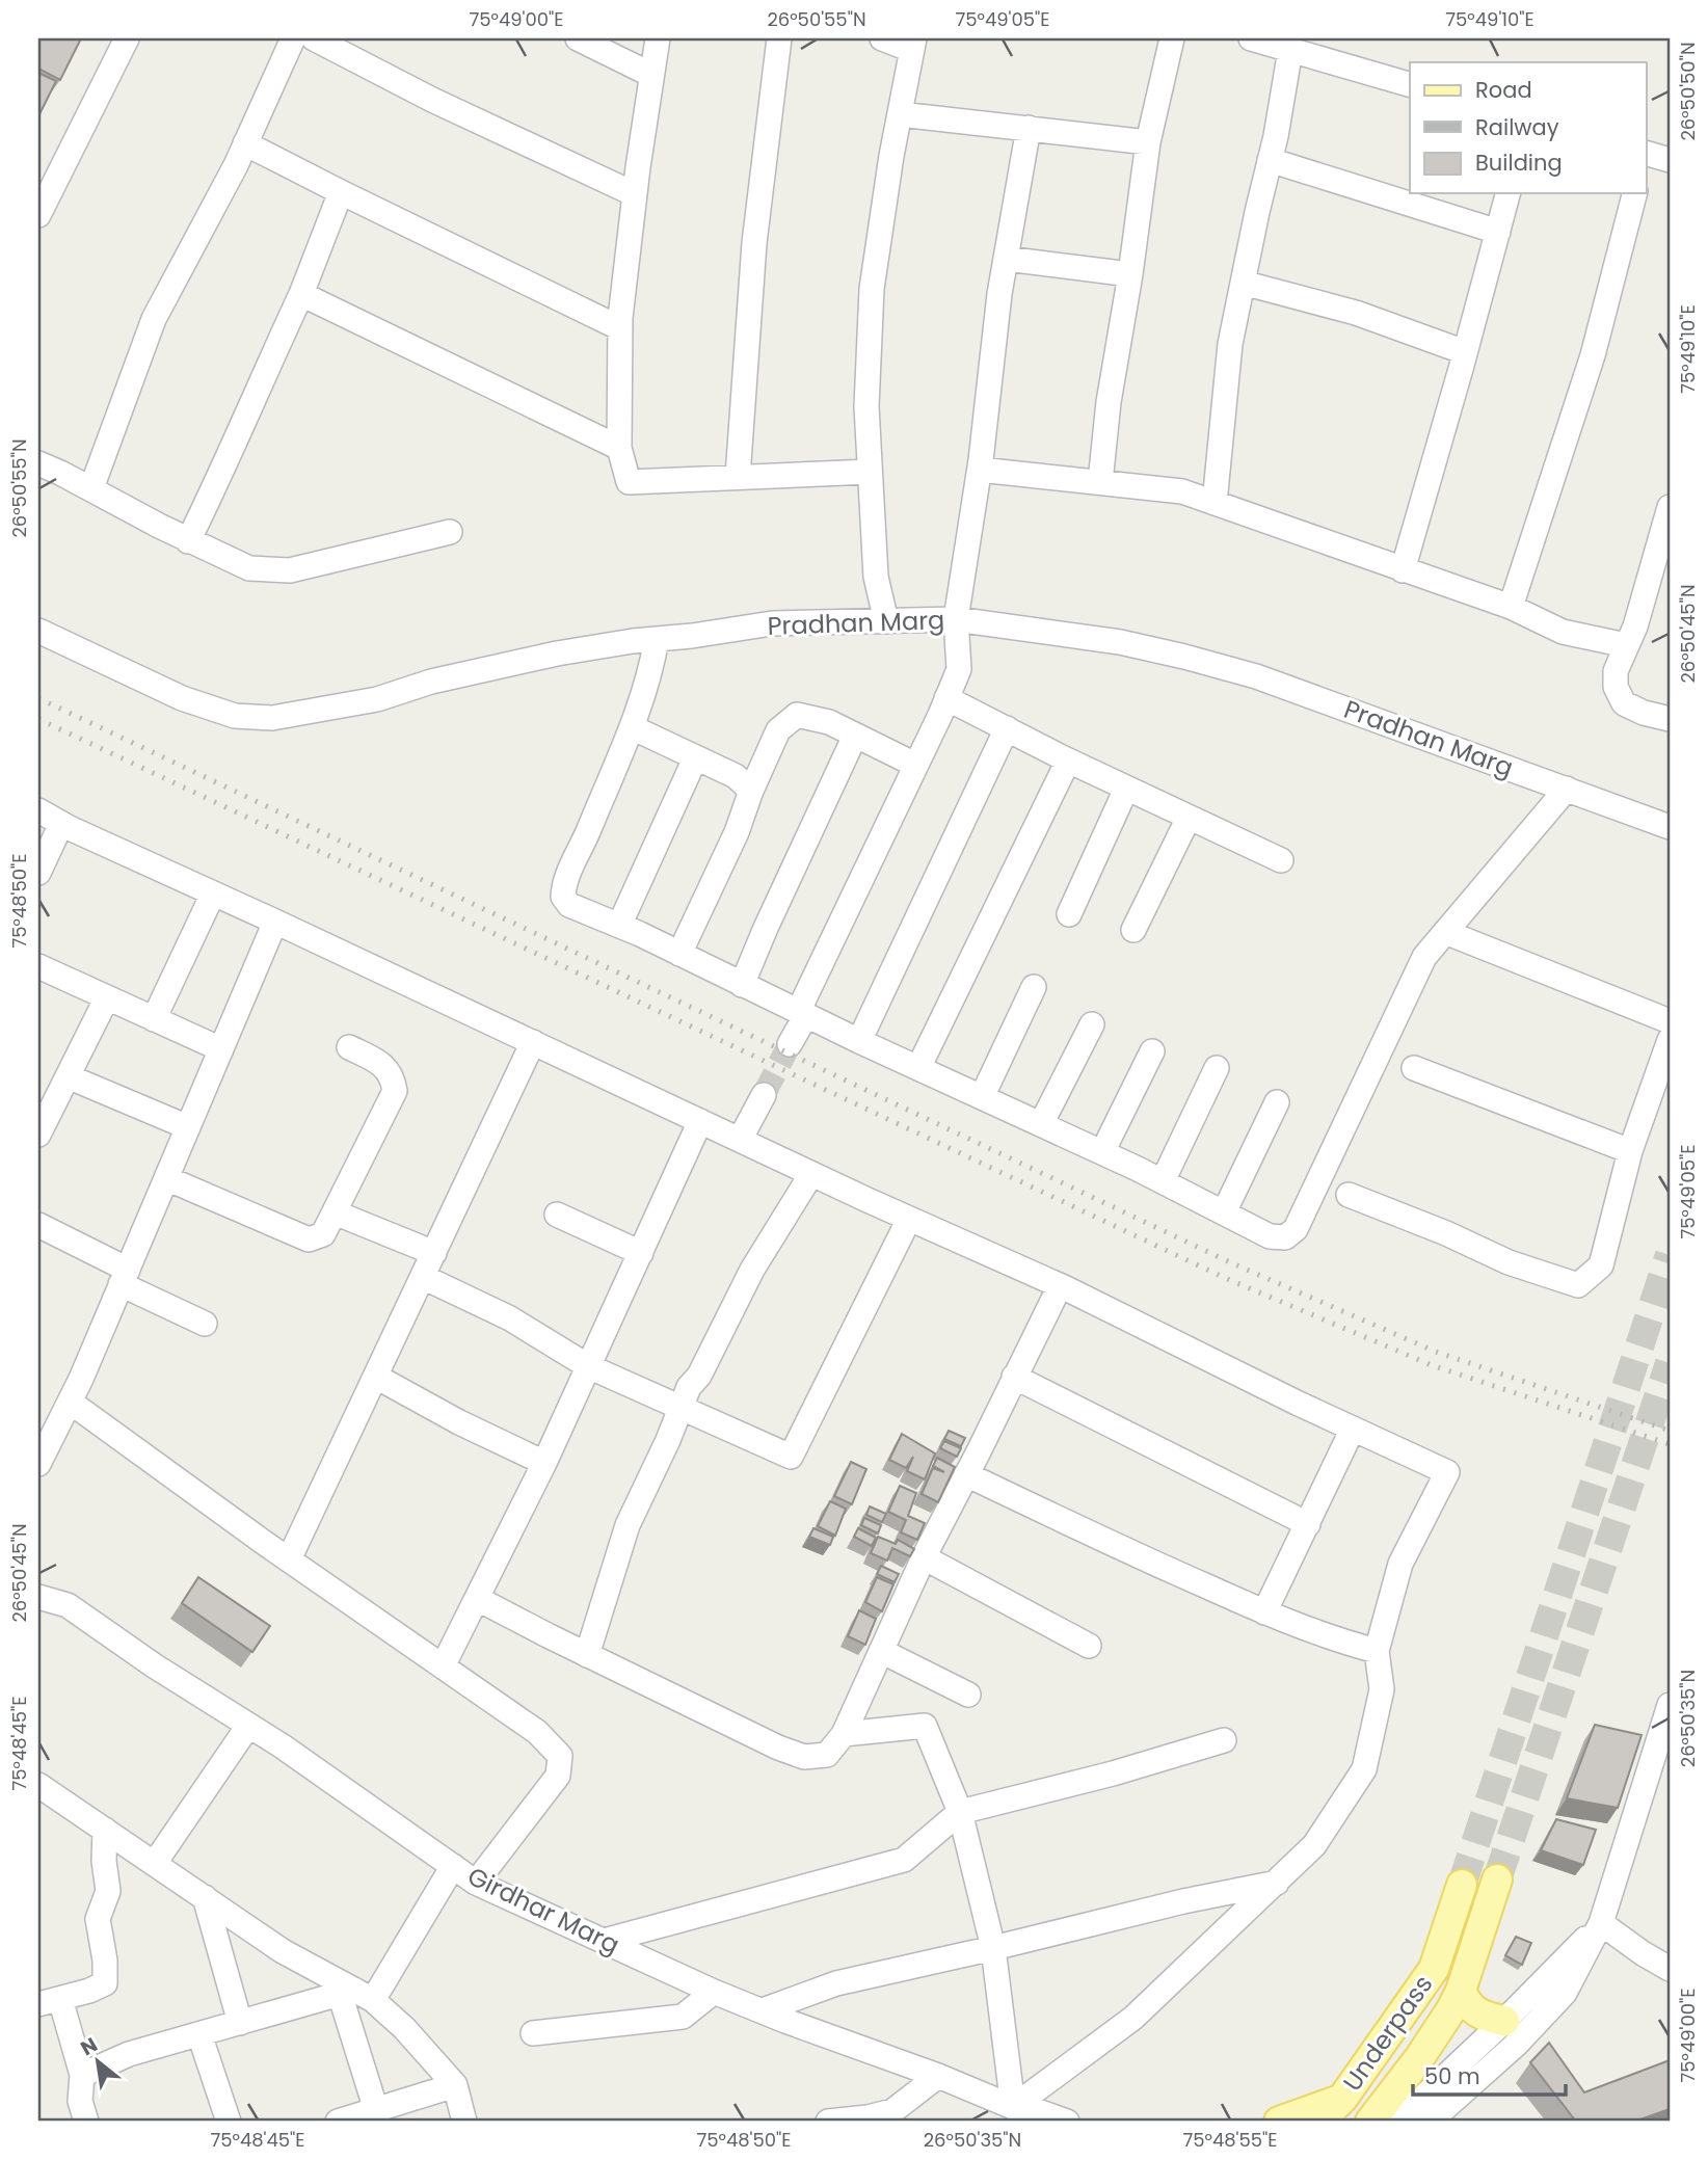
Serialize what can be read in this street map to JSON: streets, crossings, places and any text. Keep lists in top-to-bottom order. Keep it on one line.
{"streets":{"main road":["Underpass"],"street":["Pradhan Marg","Girdhar Marg"]},"legend":["Road","Railway","Building"],"scale_bar":"50 m","north":"top left","coordinates":["75°49'00\"E","26°50'55\"N","75°49'05\"E","75°49'10\"E","26°50'50\"N","26°50'45\"N","75°48'50\"E","26°50'35\"N","75°48'45\"E","75°48'55\"E"]}
